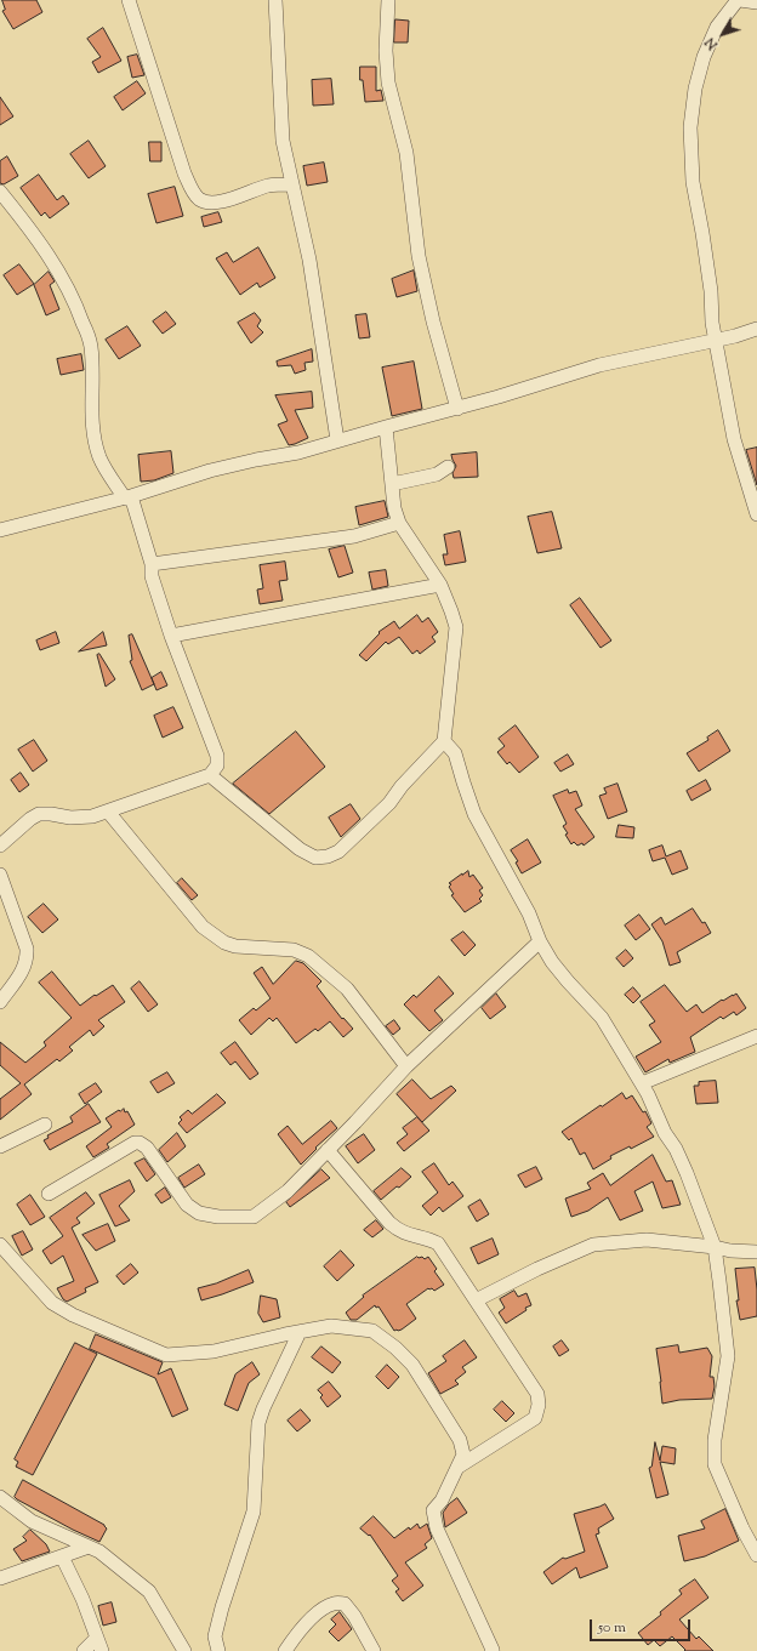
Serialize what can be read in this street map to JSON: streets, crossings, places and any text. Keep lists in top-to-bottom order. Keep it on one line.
{"scale_bar":"50 m","north":"bottom left"}
